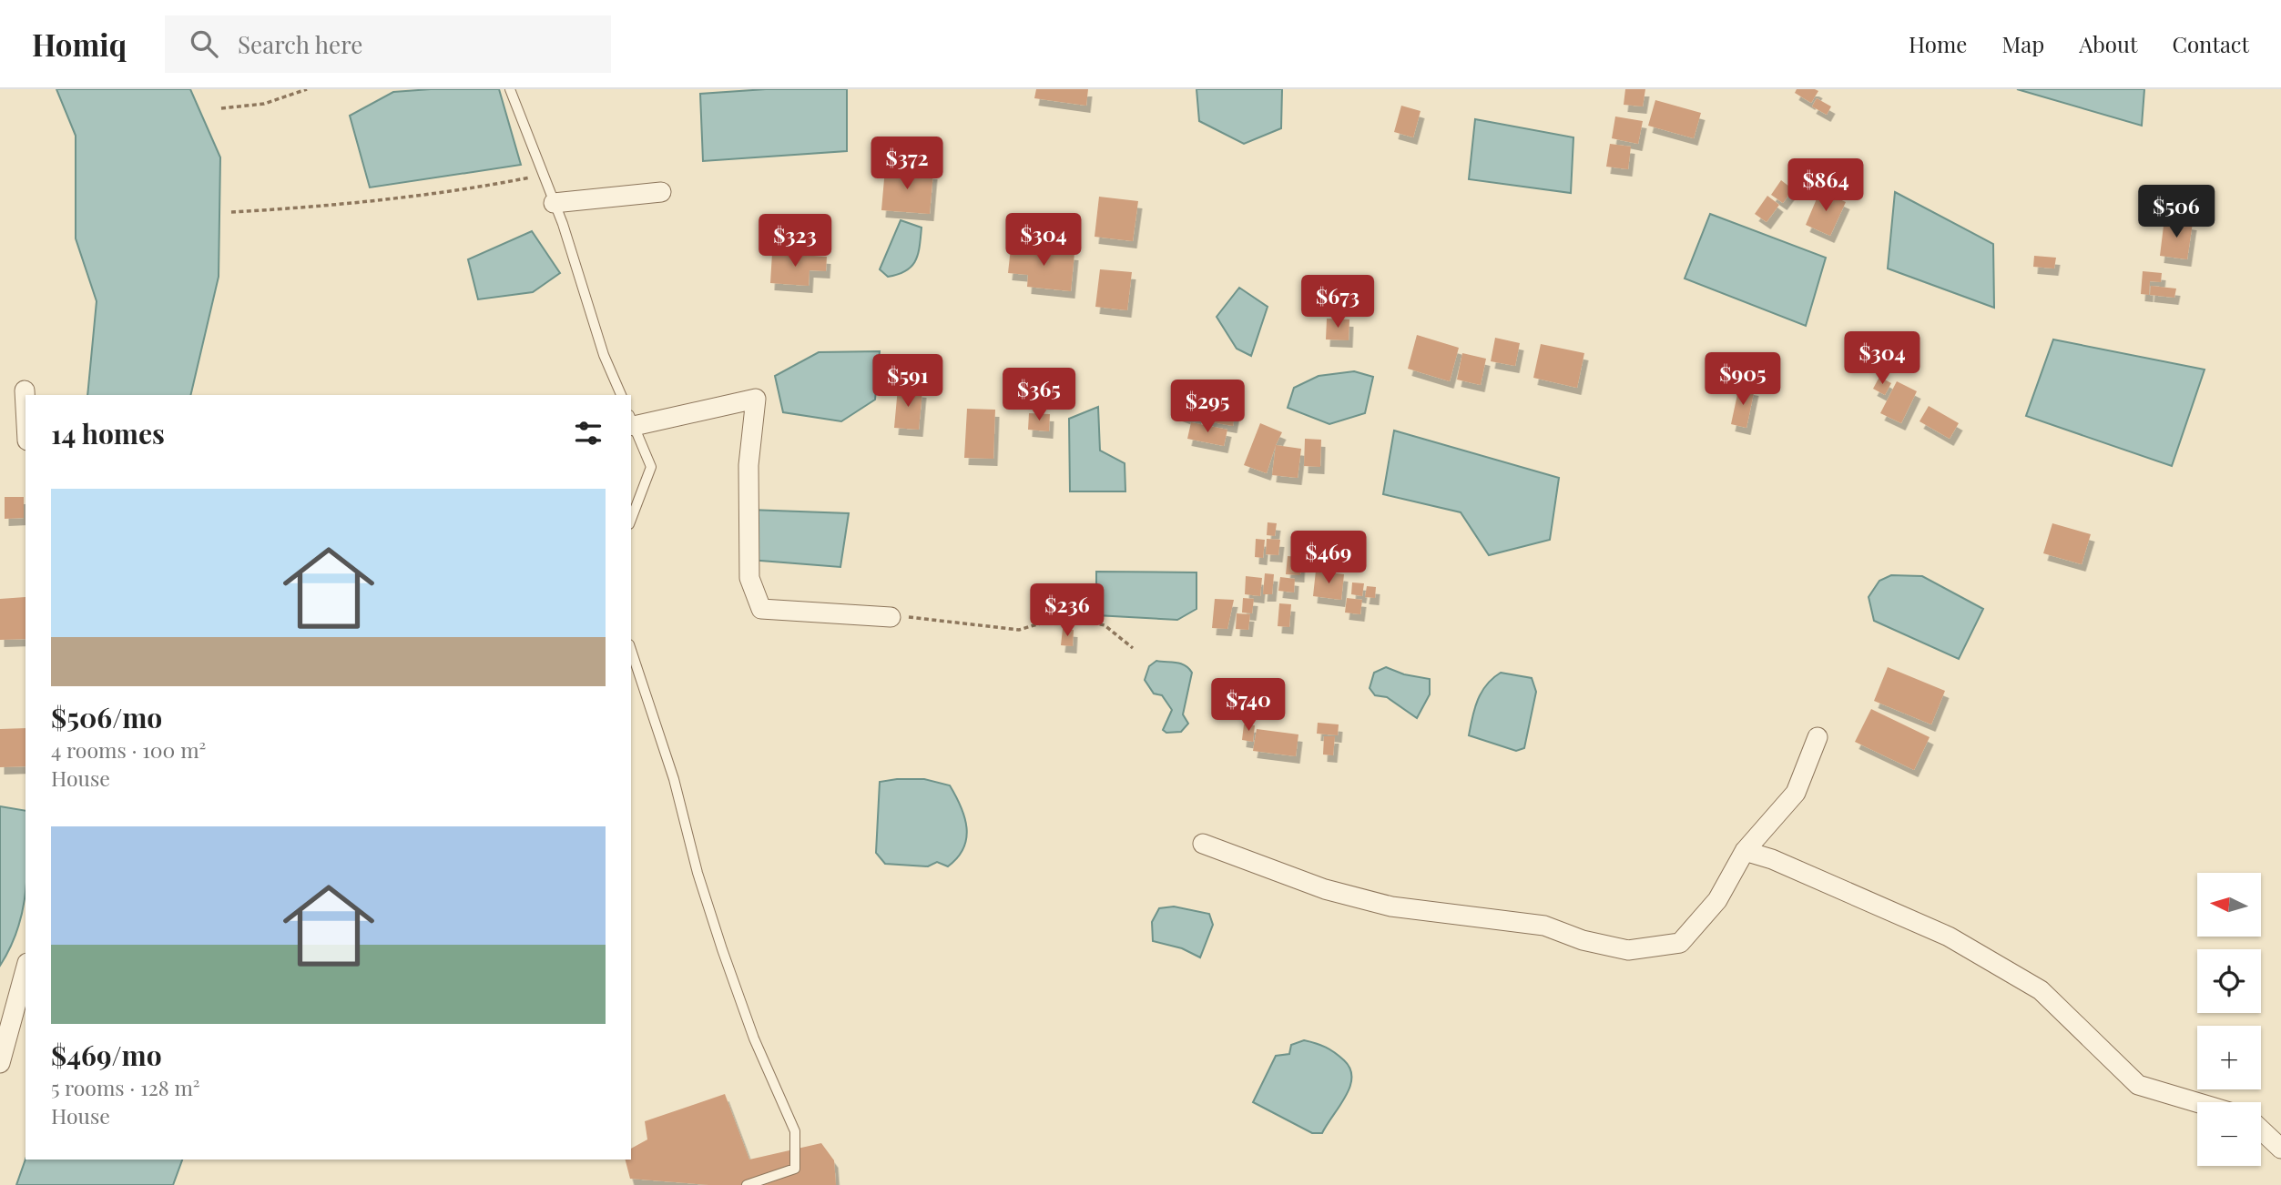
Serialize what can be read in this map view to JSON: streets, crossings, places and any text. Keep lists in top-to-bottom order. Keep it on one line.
{"north":"left","page":{"header":"Homiq","search":"Search here","nav":["Home","Map","About","Contact"],"price":["$372","$864","$506","$304","$323","$673","$304","$905","$591","$365","$295","$469","$236","$740"],"heading":"14 homes","list":[{"name":"$506/mo","note":"4 rooms · 100 m² · House"},{"name":"$469/mo","note":"5 rooms · 128 m² · House"}],"map_buttons":["+","−"]}}
